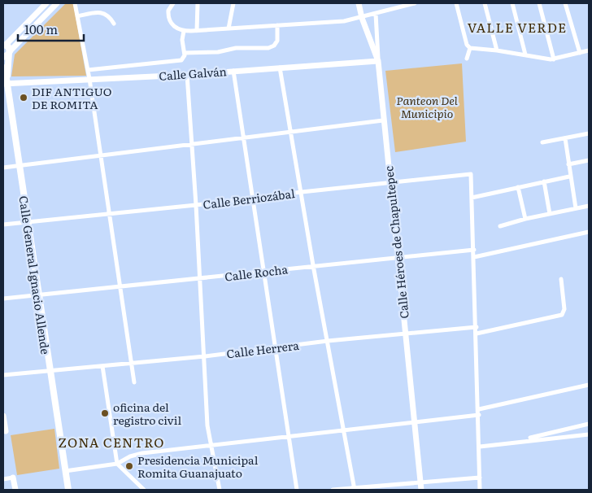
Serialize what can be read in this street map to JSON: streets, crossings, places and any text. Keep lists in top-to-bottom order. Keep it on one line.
{"streets":{"main road":["Calle General Ignacio Allende"],"street":["Calle Galván","Calle Berriozábal","Calle Héroes de Chapultepec","Calle Rocha","Calle Herrera"]},"crossings":[["Calle Galván","Calle Héroes de Chapultepec"],["Calle Galván","Calle General Ignacio Allende"],["Calle Berriozábal","Calle Héroes de Chapultepec"],["Calle Berriozábal","Calle General Ignacio Allende"],["Calle Héroes de Chapultepec","Calle Rocha"],["Calle Héroes de Chapultepec","Calle Herrera"],["Calle Rocha","Calle General Ignacio Allende"],["Calle General Ignacio Allende","Calle Herrera"]],"districts":["VALLE VERDE","ZONA CENTRO"],"parks":["Panteon Del Municipio"],"places":["DIF ANTIGUO DE ROMITA","oficina del registro civil","Presidencia Municipal Romita Guanajuato"],"scale_bar":"100 m"}
